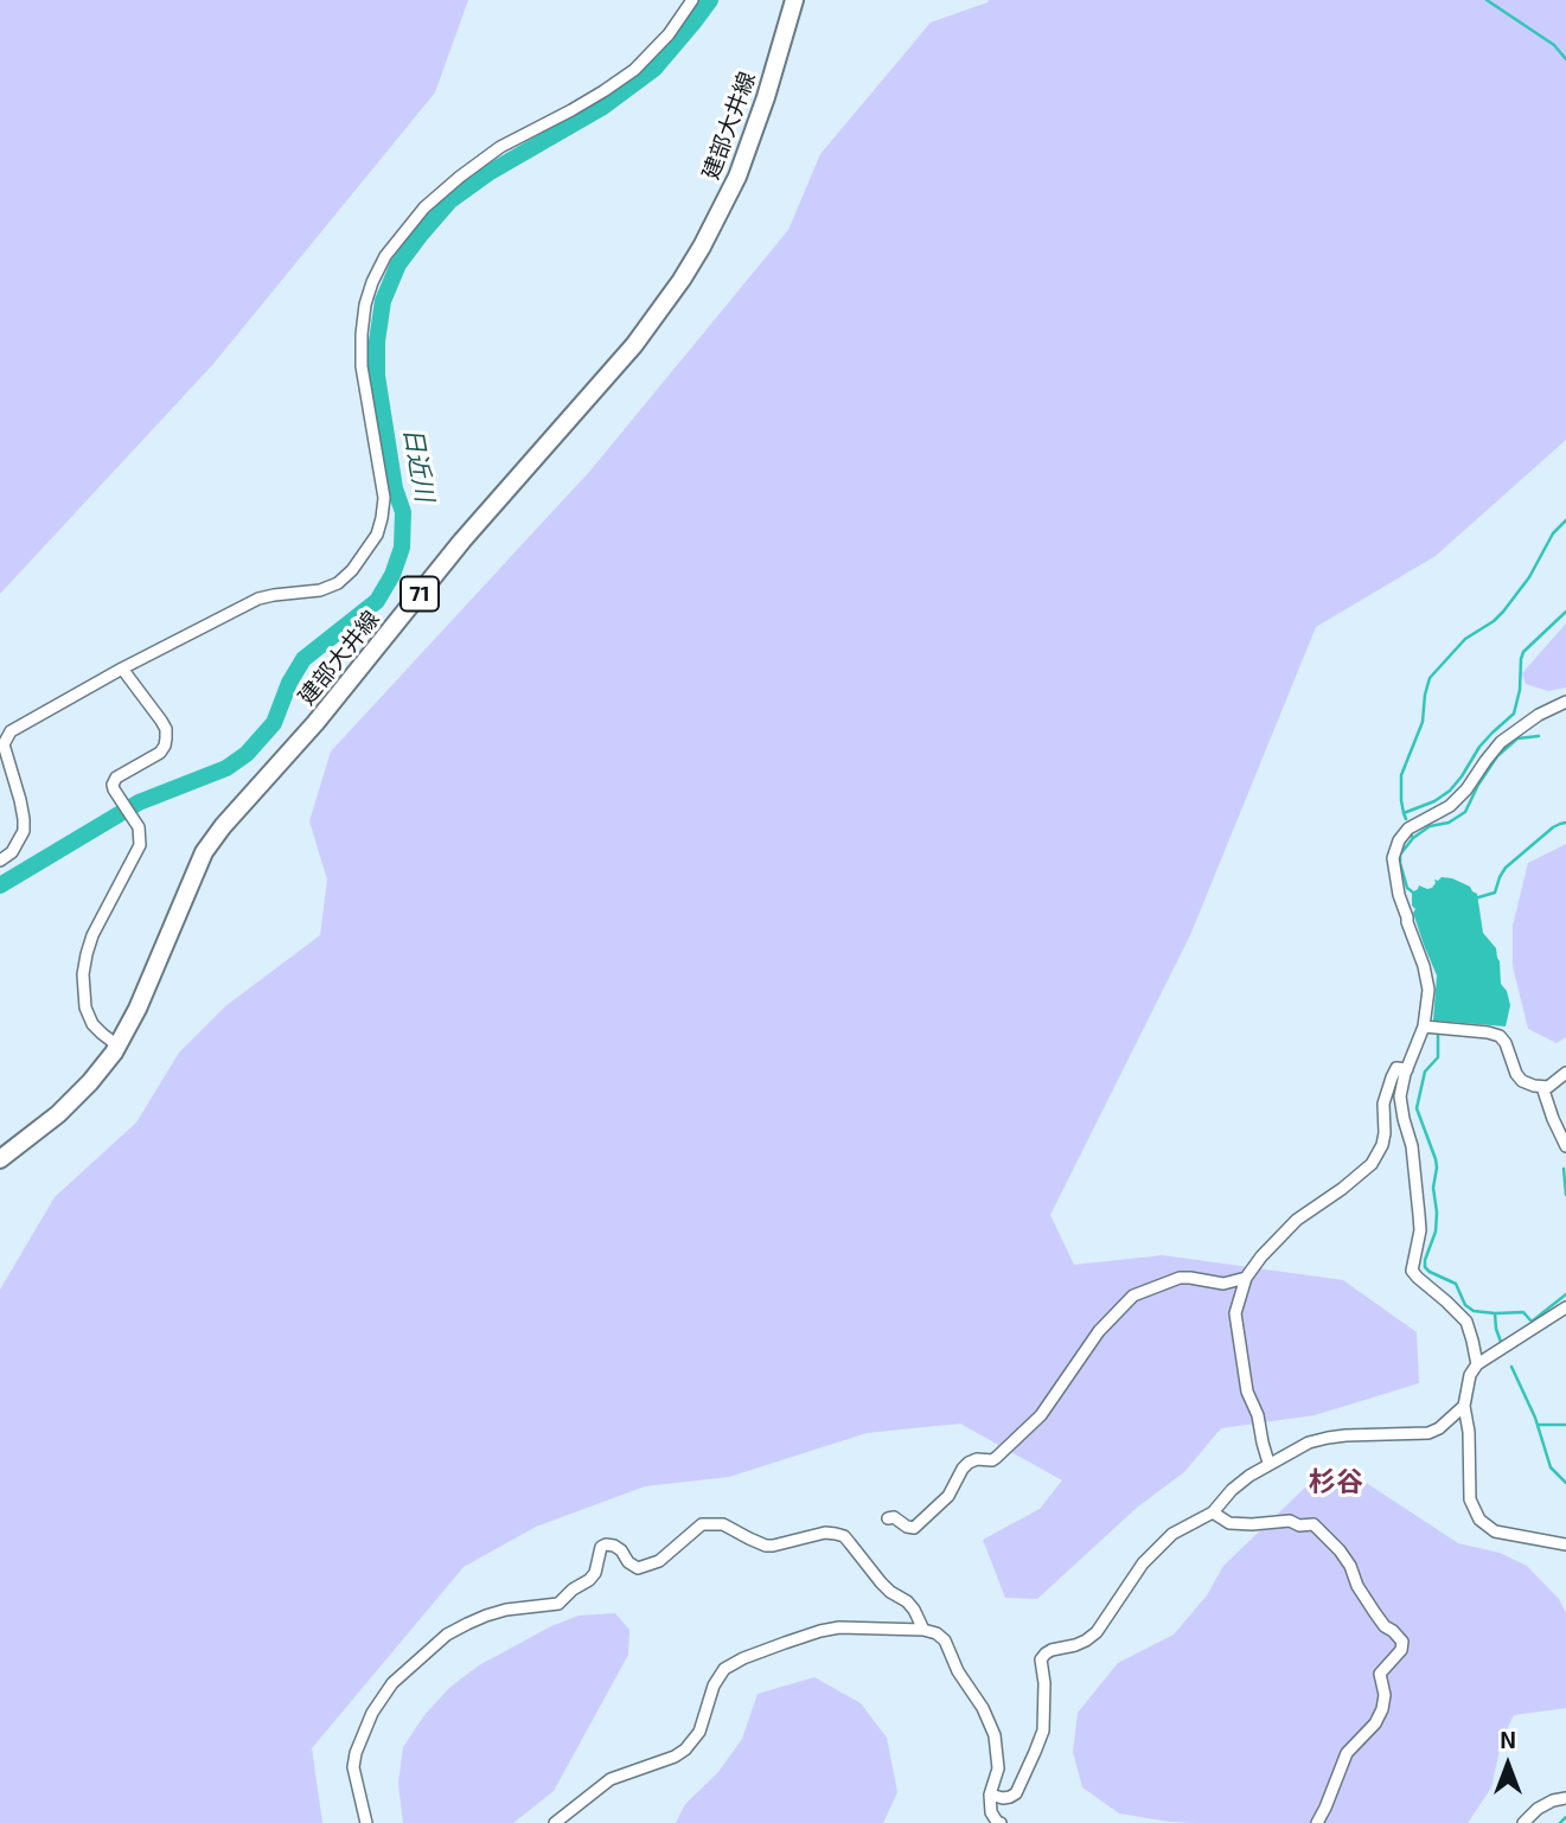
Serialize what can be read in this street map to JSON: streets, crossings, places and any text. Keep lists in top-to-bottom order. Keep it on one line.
{"streets":{"main road":["建部大井線","71"]},"districts":["杉谷"],"water":["日近川"],"north":"top"}
